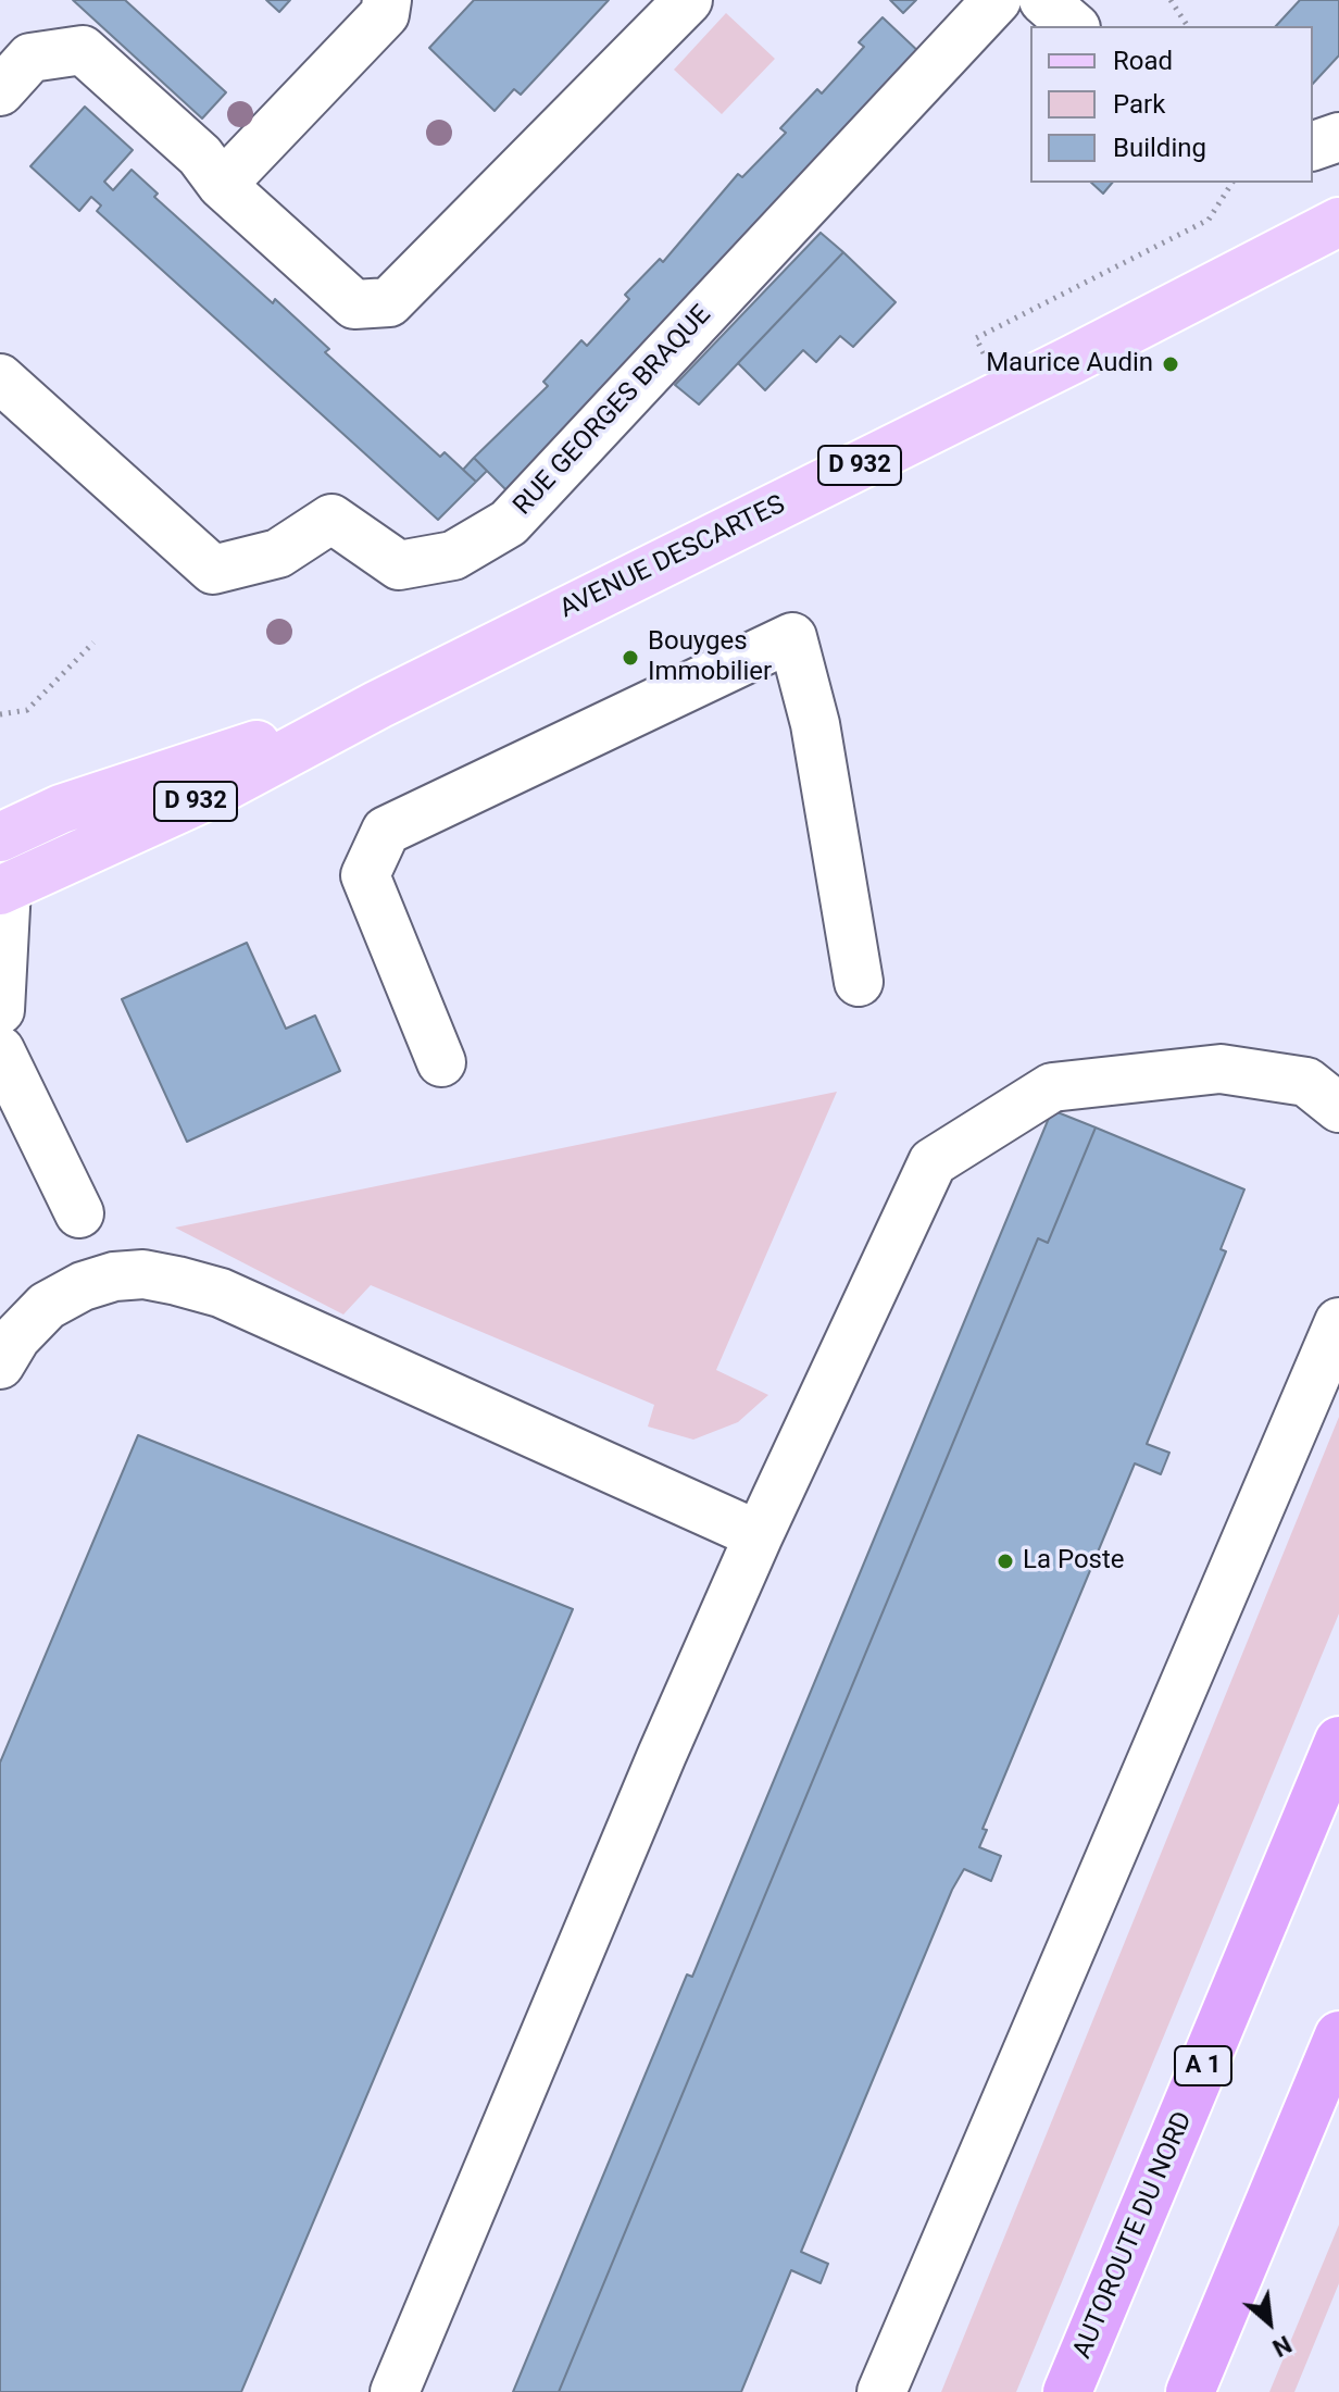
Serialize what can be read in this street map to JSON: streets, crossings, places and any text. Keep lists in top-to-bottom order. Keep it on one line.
{"streets":{"highway":["A 1","AUTOROUTE DU NORD"],"main road":["D 932","AVENUE DESCARTES"],"street":["RUE GEORGES BRAQUE"]},"places":["Maurice Audin","Bouyges Immobilier","La Poste"],"legend":["Road","Park","Building"],"north":"bottom right"}
